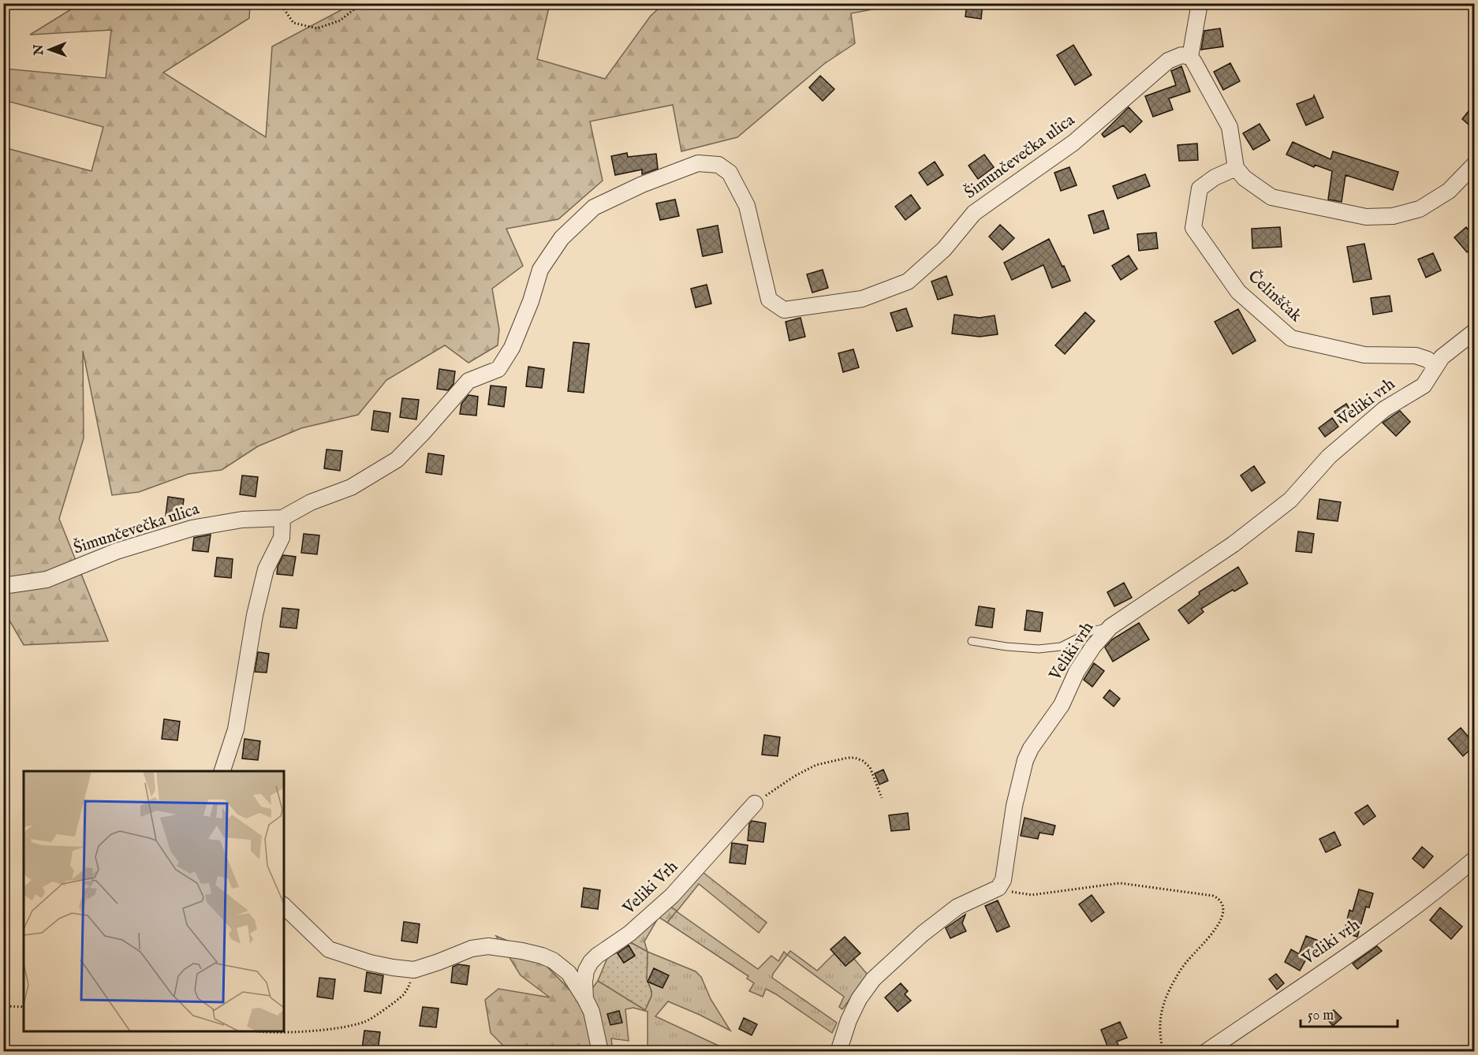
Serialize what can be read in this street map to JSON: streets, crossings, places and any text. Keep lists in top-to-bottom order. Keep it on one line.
{"streets":{"street":["Šimunčevečka ulica","Čelinščak","Veliki vrh","Veliki Vrh"]},"crossings":[["Čelinščak","Veliki vrh"]],"scale_bar":"50 m","north":"left"}
